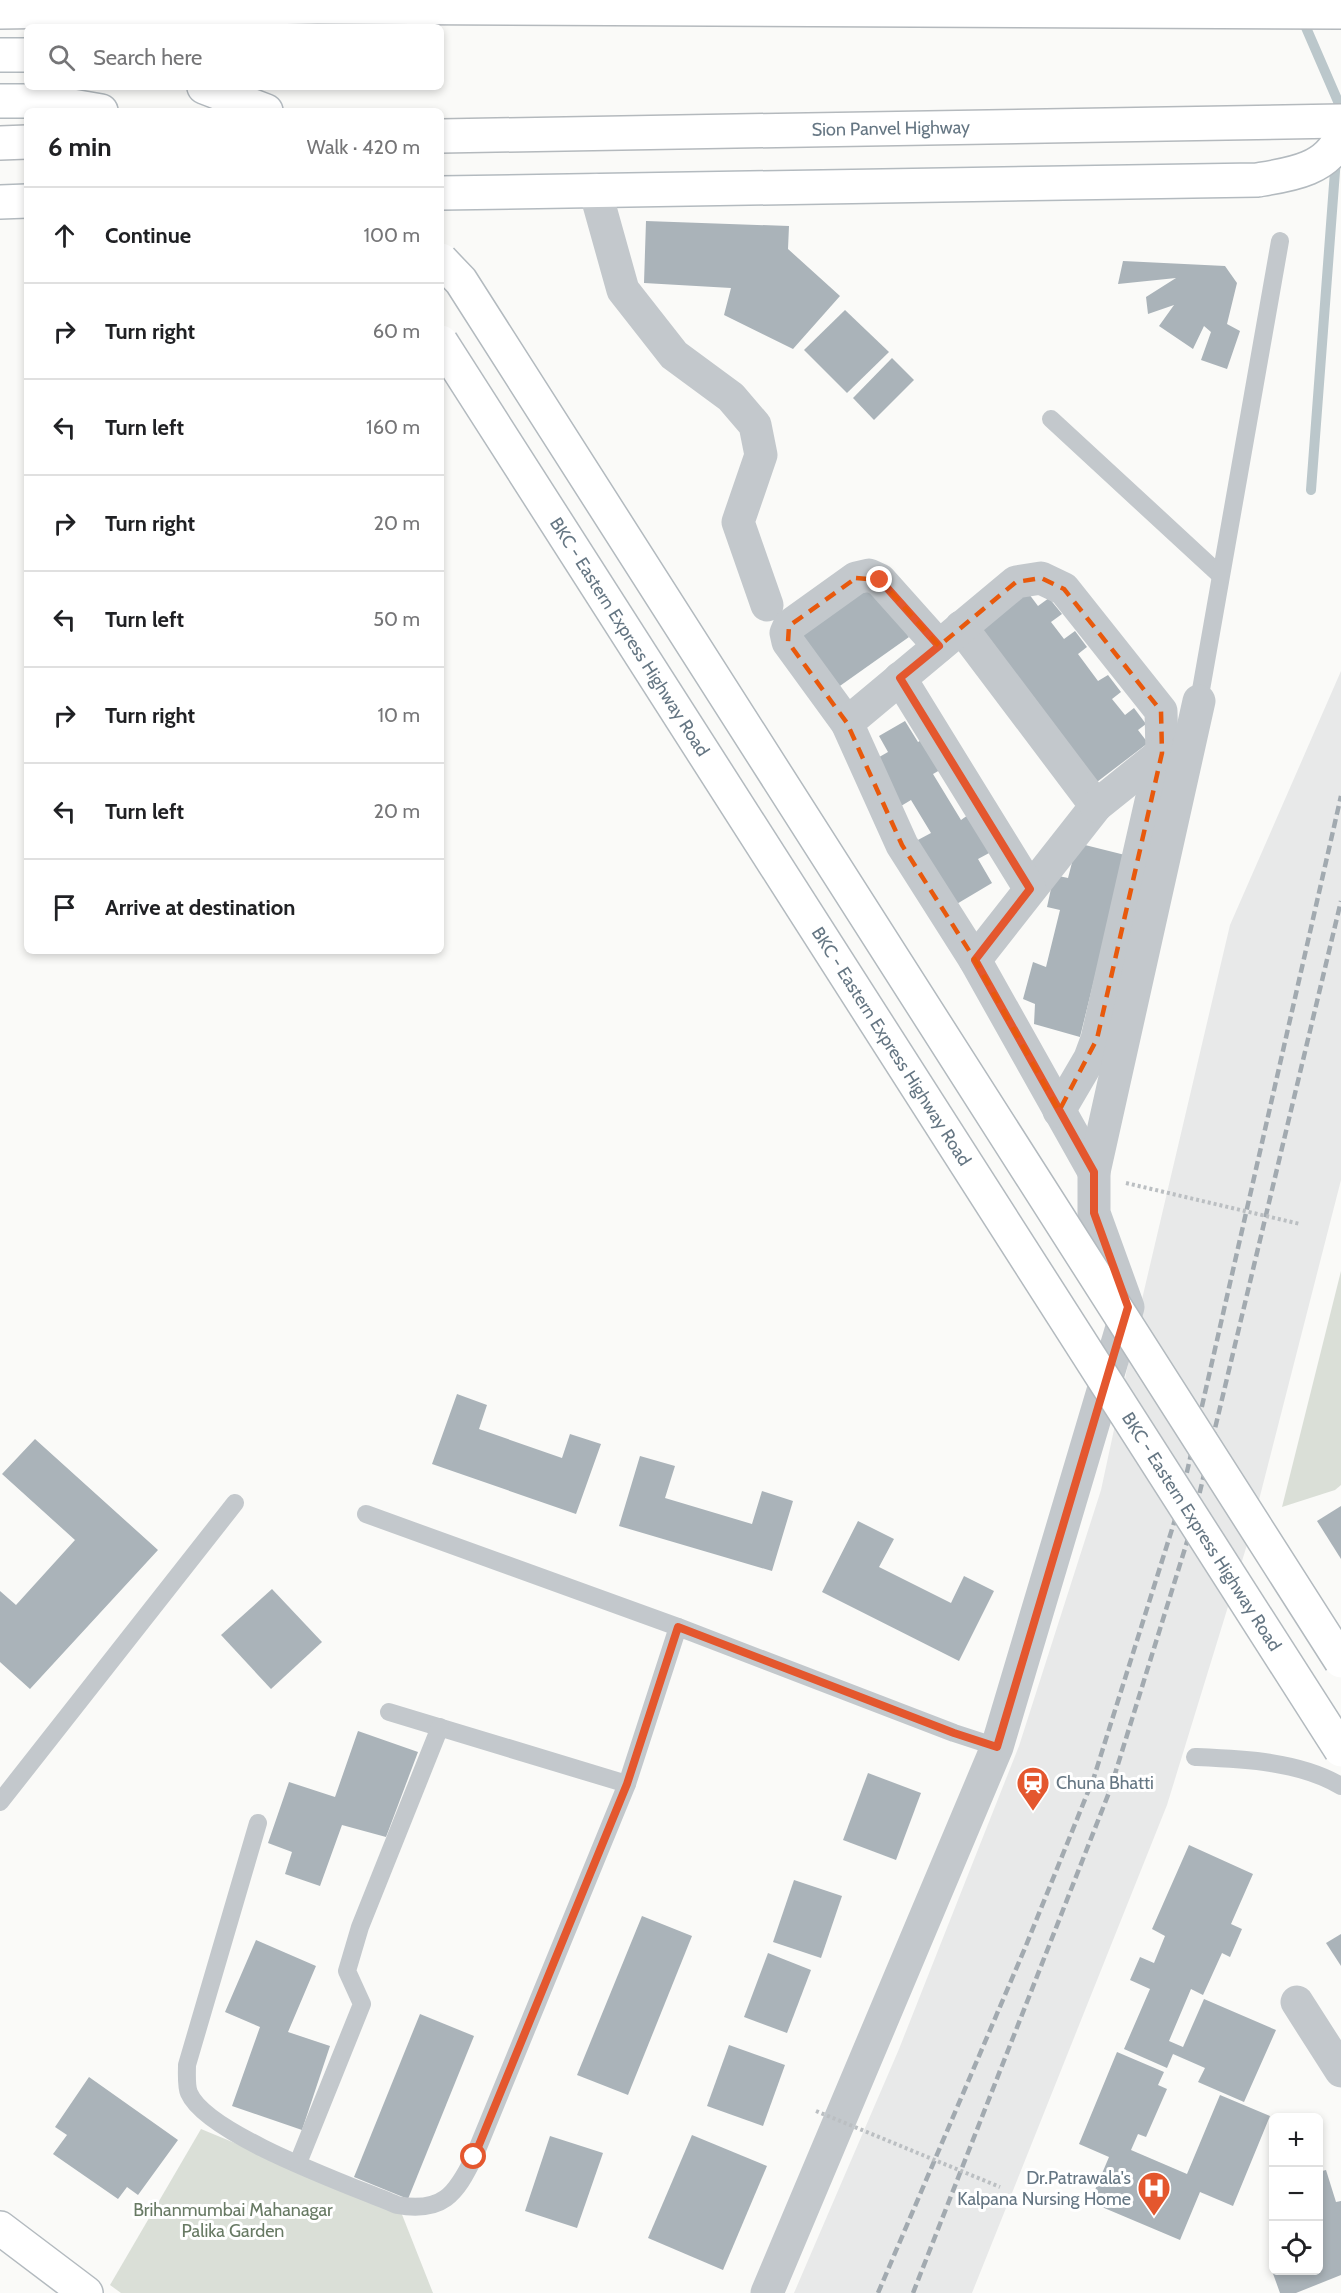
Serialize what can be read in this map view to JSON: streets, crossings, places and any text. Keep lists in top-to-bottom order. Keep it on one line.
{"streets":{"main road":["Sion Panvel Highway","BKC - Eastern Express Highway Road"]},"parks":["Brihanmumbai Mahanagar Palika Garden"],"places":{"station":["Chuna Bhatti"],"hospital":["Dr.Patrawala's Kalpana Nursing Home"]},"page":{"search":"Search here","heading":["6 min","Walk · 420 m"],"list":[["Continue","100 m"],["Turn right","60 m"],["Turn left","160 m"],["Turn right","20 m"],["Turn left","50 m"],["Turn right","10 m"],["Turn left","20 m"],"Arrive at destination"],"map_buttons":["+","−"]}}
